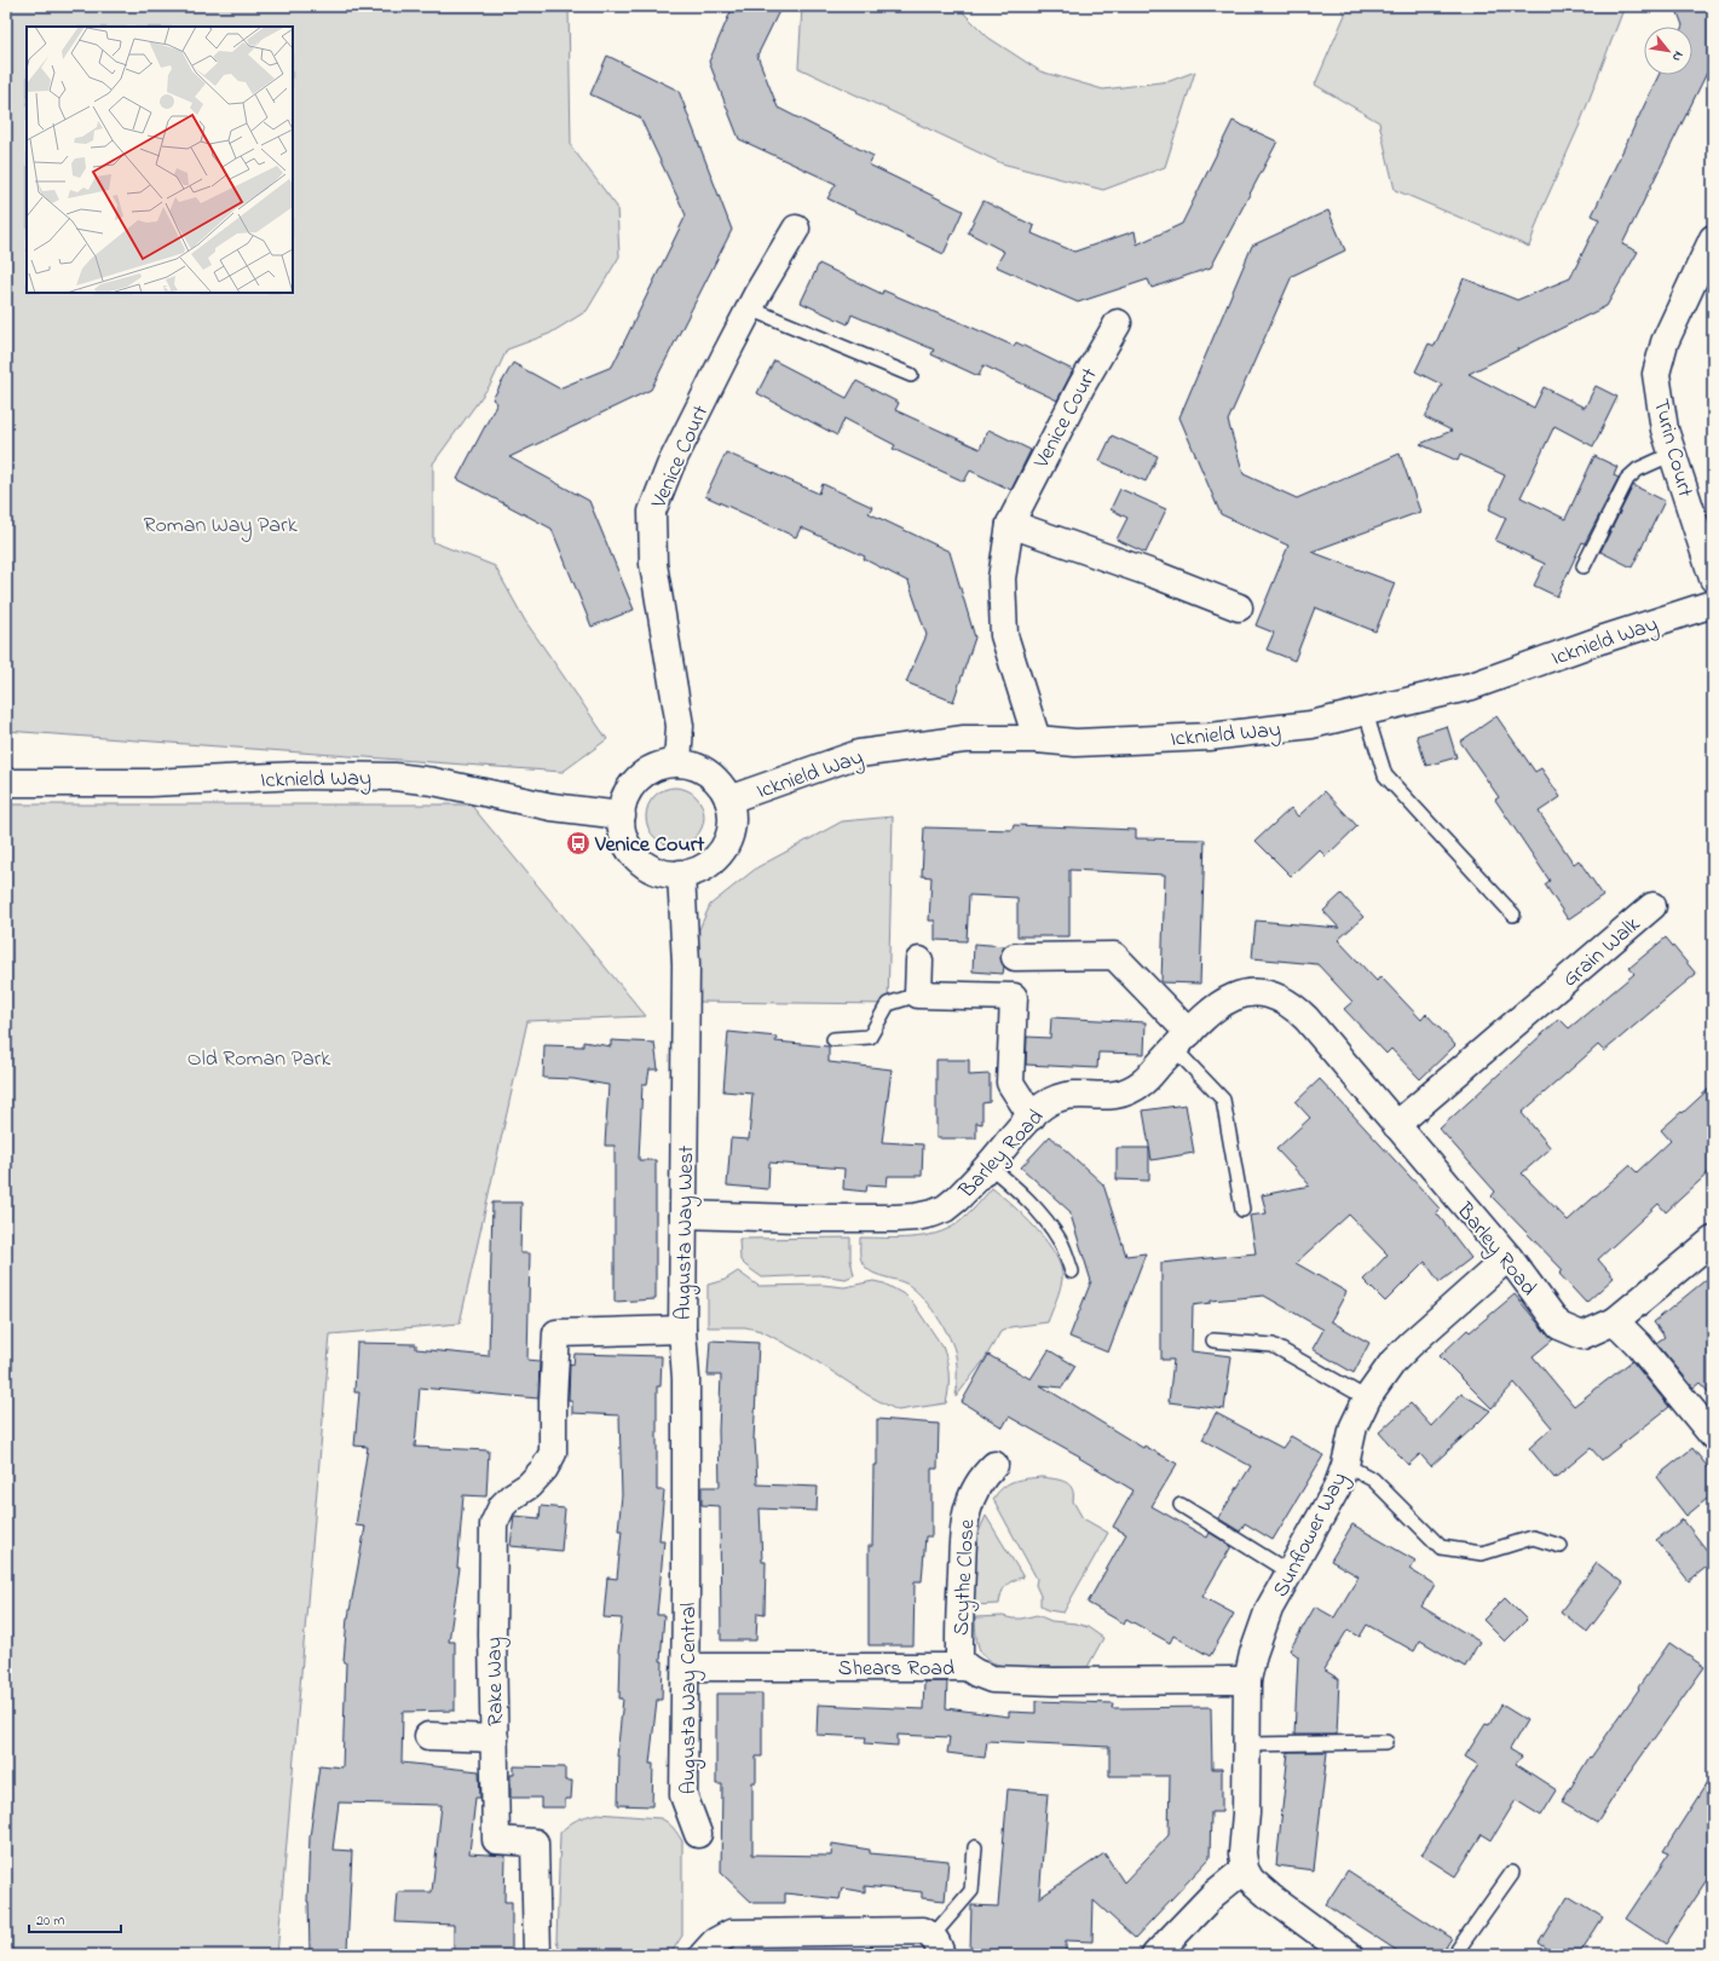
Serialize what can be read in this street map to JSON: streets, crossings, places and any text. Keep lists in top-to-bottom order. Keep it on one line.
{"streets":{"street":["Venice Court","Turin Court","Icknield Way","Grain Walk","Barley Road","Augusta Way West","Sunflower Way","Scythe Close","Shears Road","Rake Way","Augusta Way Central"]},"crossings":[["Venice Court","Icknield Way"],["Venice Court","Augusta Way West"],["Icknield Way","Augusta Way West"],["Grain Walk","Barley Road"],["Barley Road","Augusta Way West"],["Barley Road","Sunflower Way"],["Augusta Way West","Rake Way"],["Augusta Way West","Augusta Way Central"],["Sunflower Way","Shears Road"],["Scythe Close","Shears Road"],["Shears Road","Augusta Way Central"]],"parks":["Roman Way Park","Old Roman Park"],"places":{"bus stop":["Venice Court"]},"scale_bar":"20 m","north":"bottom right"}
